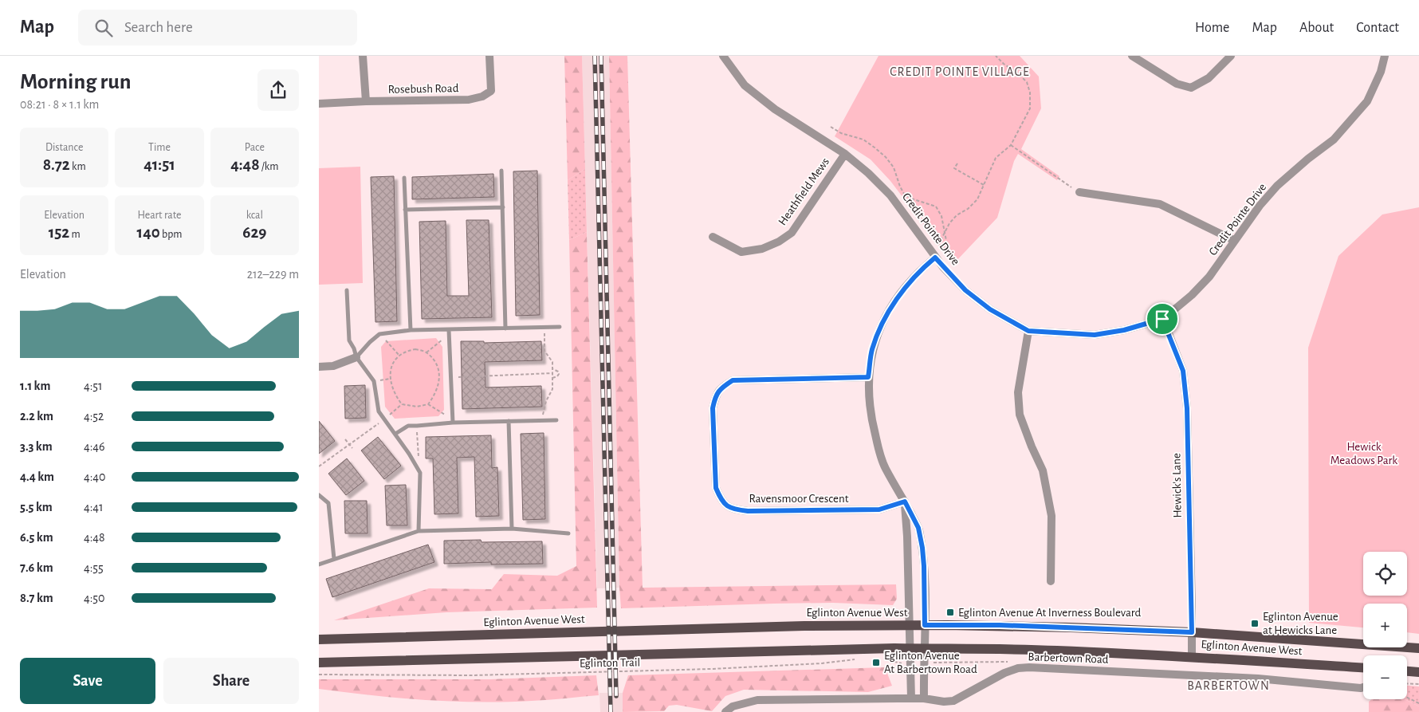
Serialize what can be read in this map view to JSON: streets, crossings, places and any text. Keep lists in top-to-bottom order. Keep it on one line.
{"streets":{"main road":["Eglinton Avenue West"],"street":["Rosebush Road","Heathfield Mews","Credit Pointe Drive","Hewick's Lane","Ravensmoor Crescent","Barbertown Road"],"path":["Eglinton Trail"]},"crossings":[["Heathfield Mews","Credit Pointe Drive"],["Credit Pointe Drive","Hewick's Lane"],["Hewick's Lane","Eglinton Avenue West"]],"districts":["CREDIT POINTE VILLAGE","BARBERTOWN"],"parks":["Hewick Meadows Park"],"places":{"transit":["Eglinton Avenue At Inverness Boulevard","Eglinton Avenue at Hewicks Lane","Eglinton Avenue At Barbertown Road"]},"page":{"header":"Map","search":"Search here","nav":["Home","Map","About","Contact"],"heading":["Morning run","08:21 · 8 × 1.1 km"],"stats":[["Distance","8.72 km"],["Time","41:51"],["Pace","4:48 /km"],["Elevation","152 m"],["Heart rate","140 bpm"],["kcal","629"]],"chart":["Elevation","212–229 m"],"list":[{"name":"1.1 km","note":"4:51"},{"name":"2.2 km","note":"4:52"},{"name":"3.3 km","note":"4:46"},{"name":"4.4 km","note":"4:40"},{"name":"5.5 km","note":"4:41"},{"name":"6.5 km","note":"4:48"},{"name":"7.6 km","note":"4:55"},{"name":"8.7 km","note":"4:50"}],"map_buttons":["+","−"],"buttons":["Save","Share"]}}
